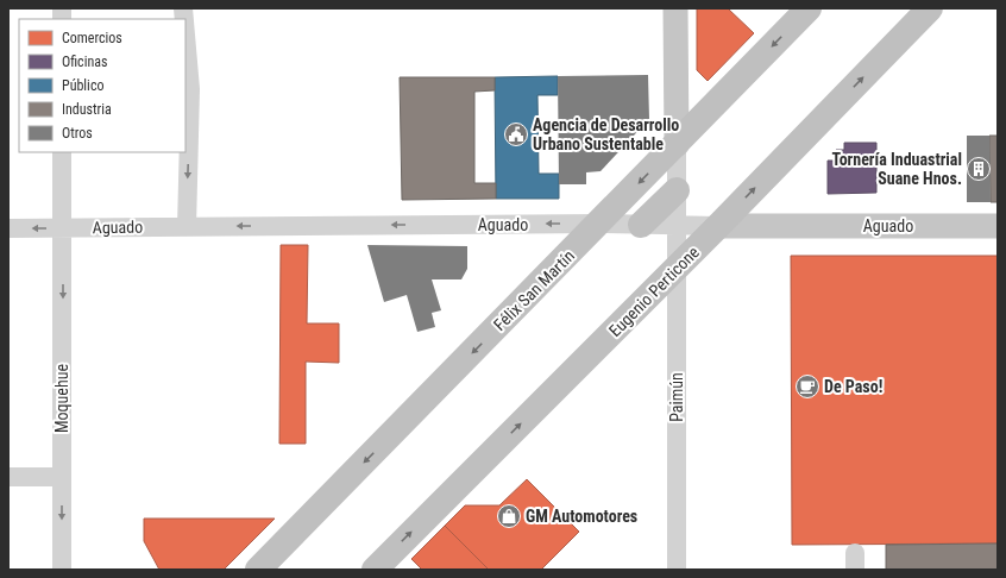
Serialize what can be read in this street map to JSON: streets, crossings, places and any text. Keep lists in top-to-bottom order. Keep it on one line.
{"streets":{"highway":["Félix San Martín","Eugenio Perticone"],"main road":["Aguado"],"street":["Paimún","Moquehue"]},"crossings":[["Aguado","Félix San Martín"],["Aguado","Eugenio Perticone"],["Aguado","Paimún"],["Aguado","Moquehue"],["Félix San Martín","Paimún"],["Eugenio Perticone","Paimún"]],"one_way":["Aguado","Félix San Martín","Eugenio Perticone","Moquehue"],"places":{"public building":["Agencia de Desarrollo Urbano Sustentable"],"building":["Tornería Induastrial Suane Hnos."],"cafe":["De Paso!"],"shop":["GM Automotores"]},"legend":["Comercios","Oficinas","Público","Industria","Otros"]}
